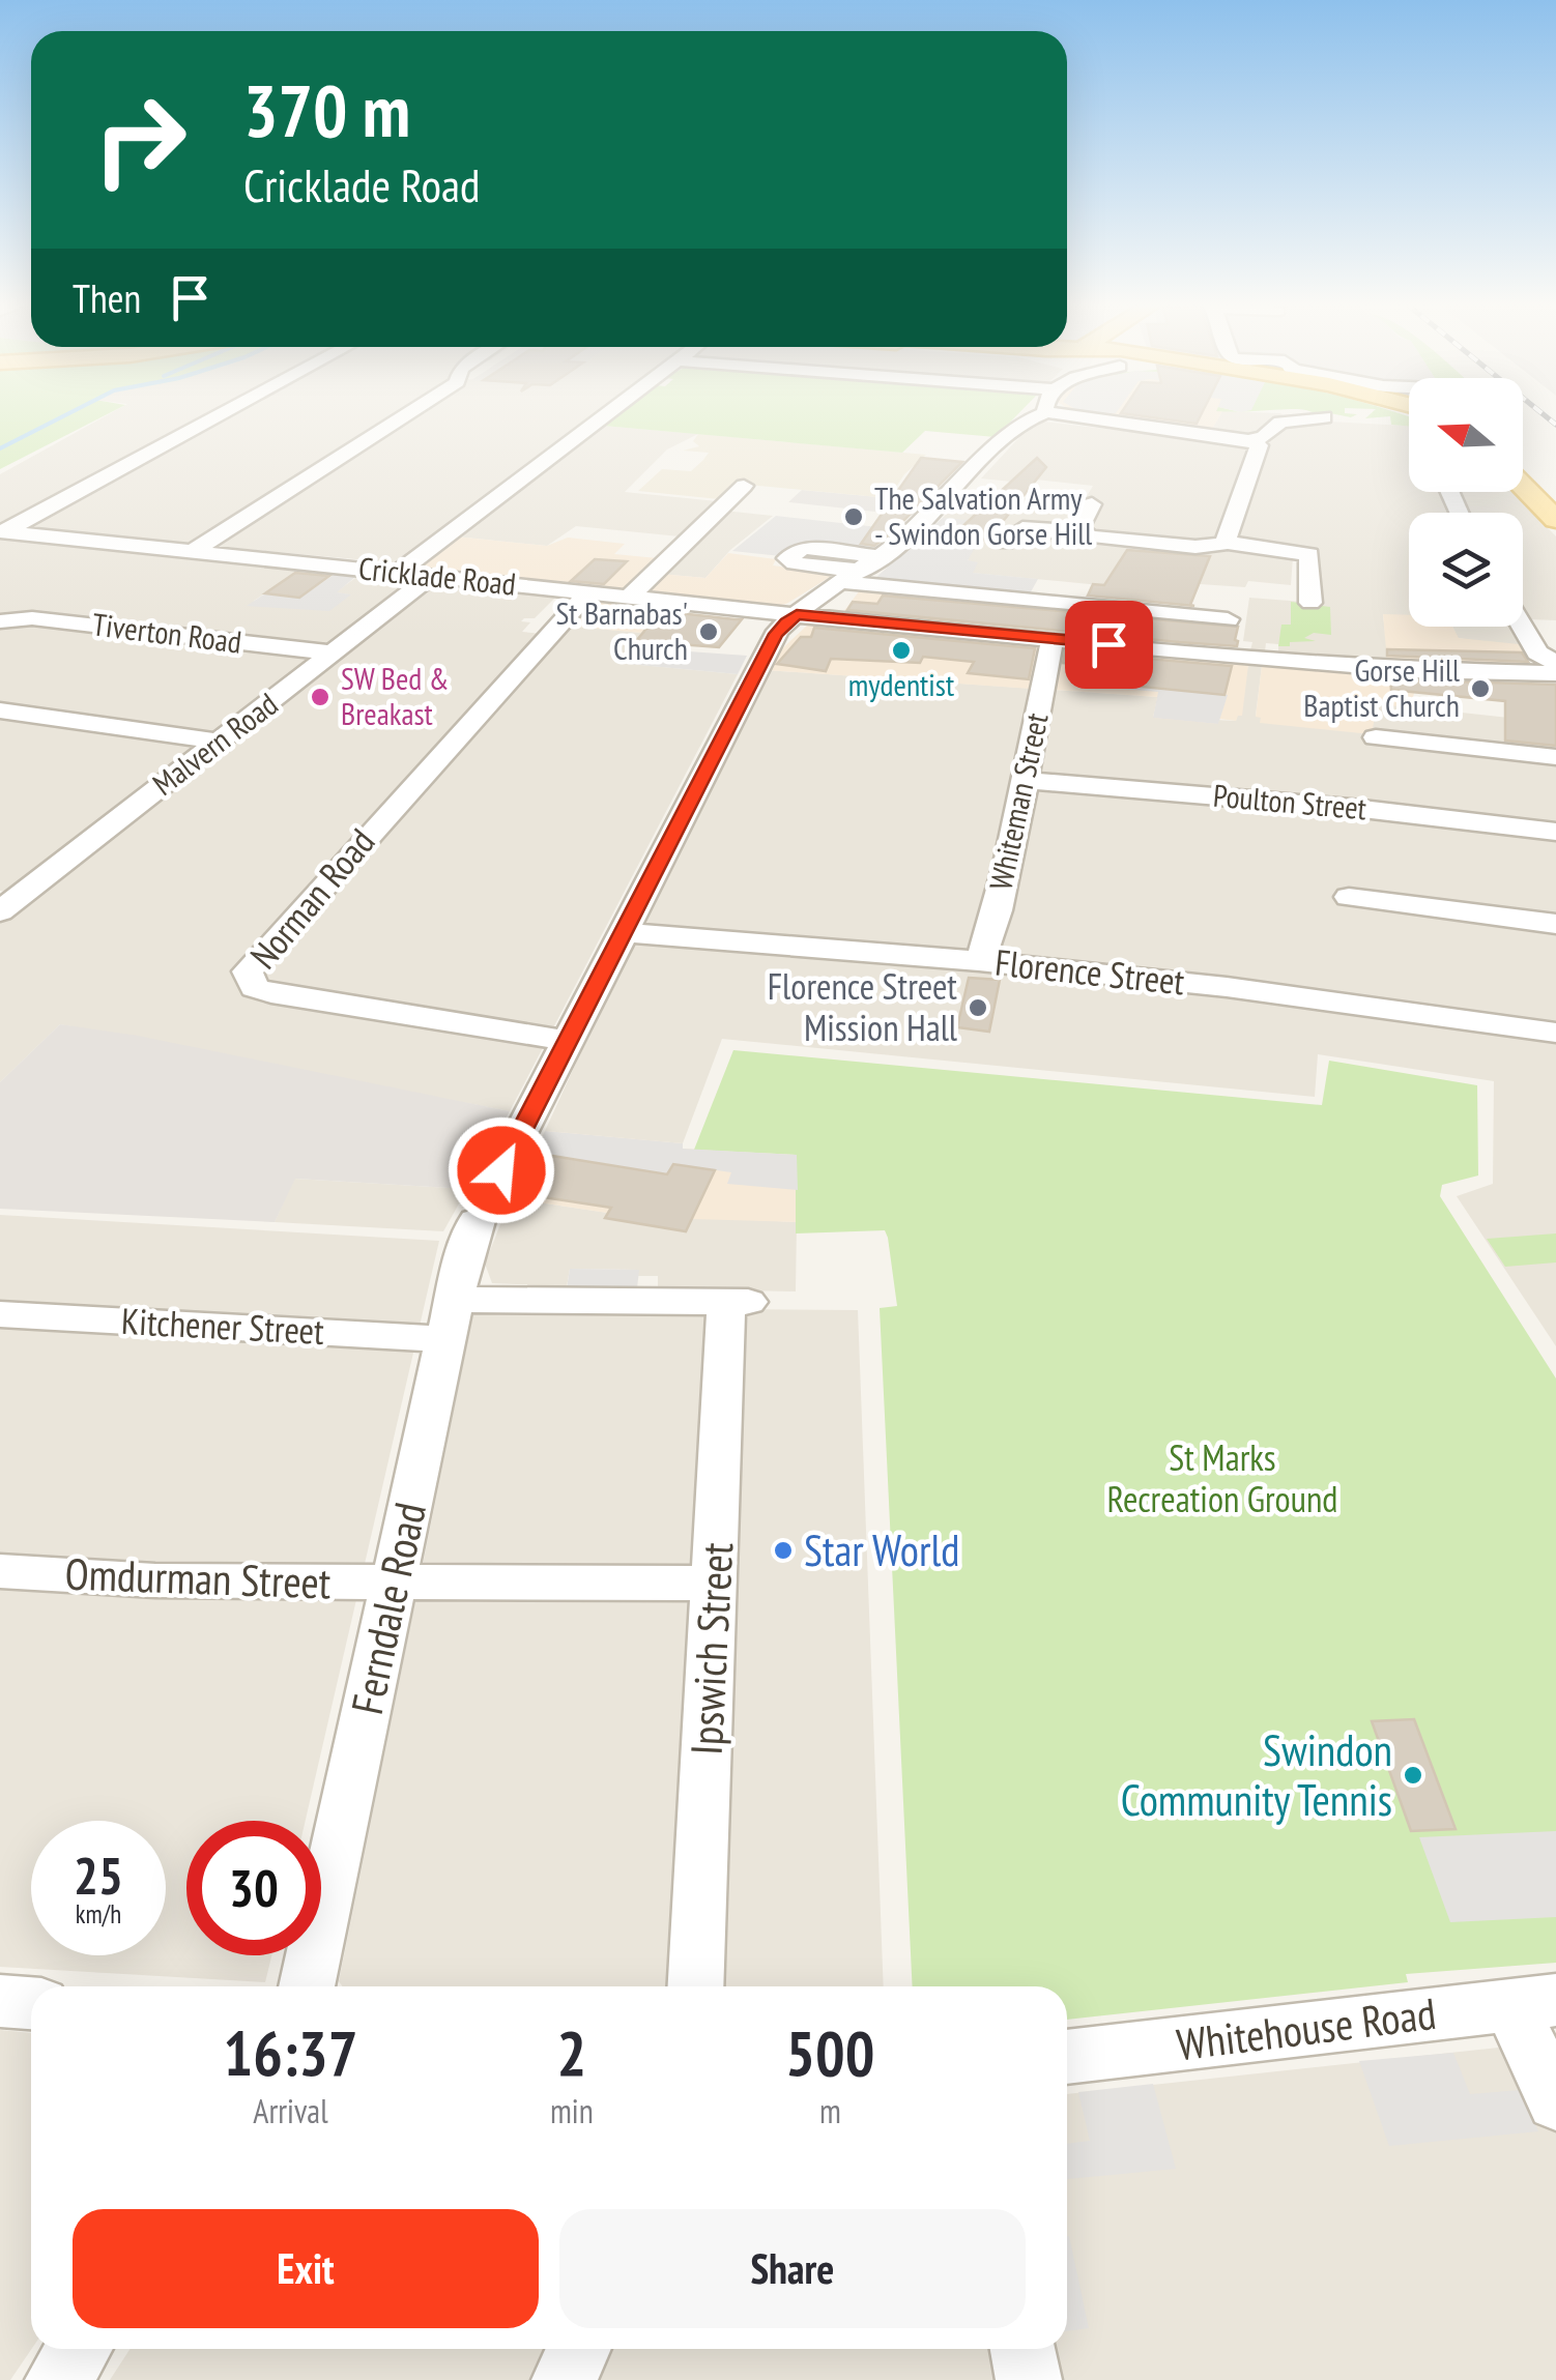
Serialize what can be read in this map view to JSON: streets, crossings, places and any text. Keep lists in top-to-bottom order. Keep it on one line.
{"streets":{"street":["Cricklade Road","Tiverton Road","Malvern Road","Whiteman Street","Poulton Street","Norman Road","Florence Street","Kitchener Street","Omdurman Street","Ferndale Road","Ipswich Street","Whitehouse Road"]},"crossings":[["Cricklade Road","Malvern Road"],["Cricklade Road","Whiteman Street"],["Cricklade Road","Norman Road"],["Tiverton Road","Malvern Road"],["Whiteman Street","Poulton Street"],["Whiteman Street","Florence Street"],["Kitchener Street","Ferndale Road"],["Kitchener Street","Ipswich Street"],["Omdurman Street","Ferndale Road"],["Omdurman Street","Ipswich Street"],["Ferndale Road","Ipswich Street"]],"parks":["St Marks Recreation Ground"],"places":["The Salvation Army - Swindon Gorse Hill","St Barnabas' Church","mydentist","Gorse Hill Baptist Church","SW Bed & Breakast","Florence Street Mission Hall","Star World","Swindon Community Tennis"],"north":"left","page":{"turn":["370 m","Cricklade Road"],"then":"Then","speed":"25 km/h","limit":"30","eta":["16:37","Arrival","2","min","500","m"],"buttons":["Exit","Share"]}}
